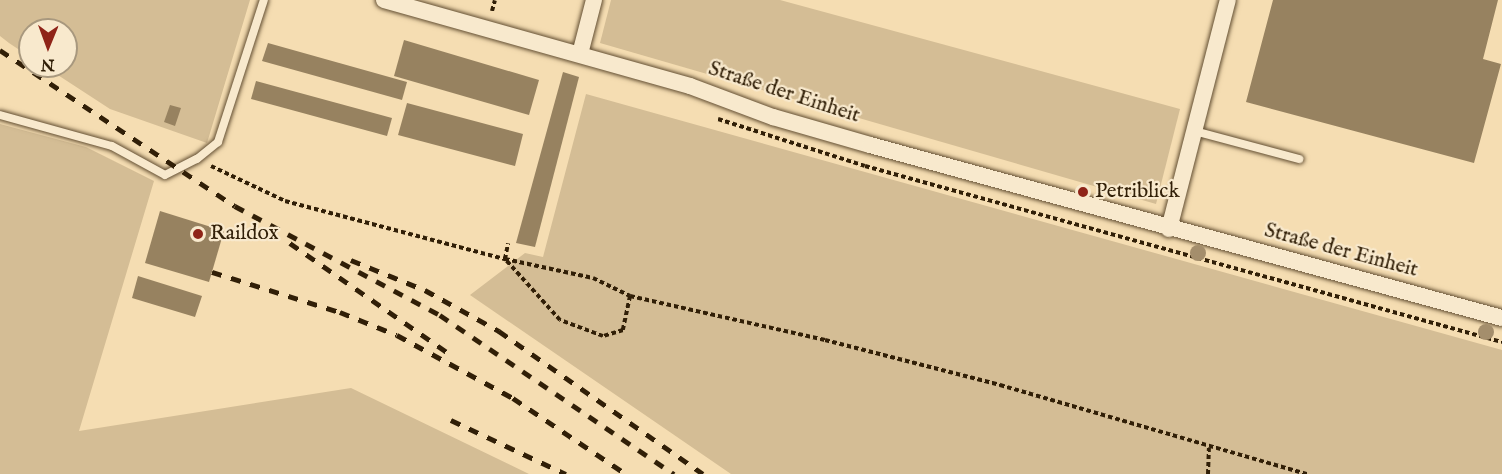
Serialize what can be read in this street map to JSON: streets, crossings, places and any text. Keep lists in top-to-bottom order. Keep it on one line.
{"streets":{"street":["Straße der Einheit"]},"places":["Petriblick","Raildox"],"north":"bottom"}
